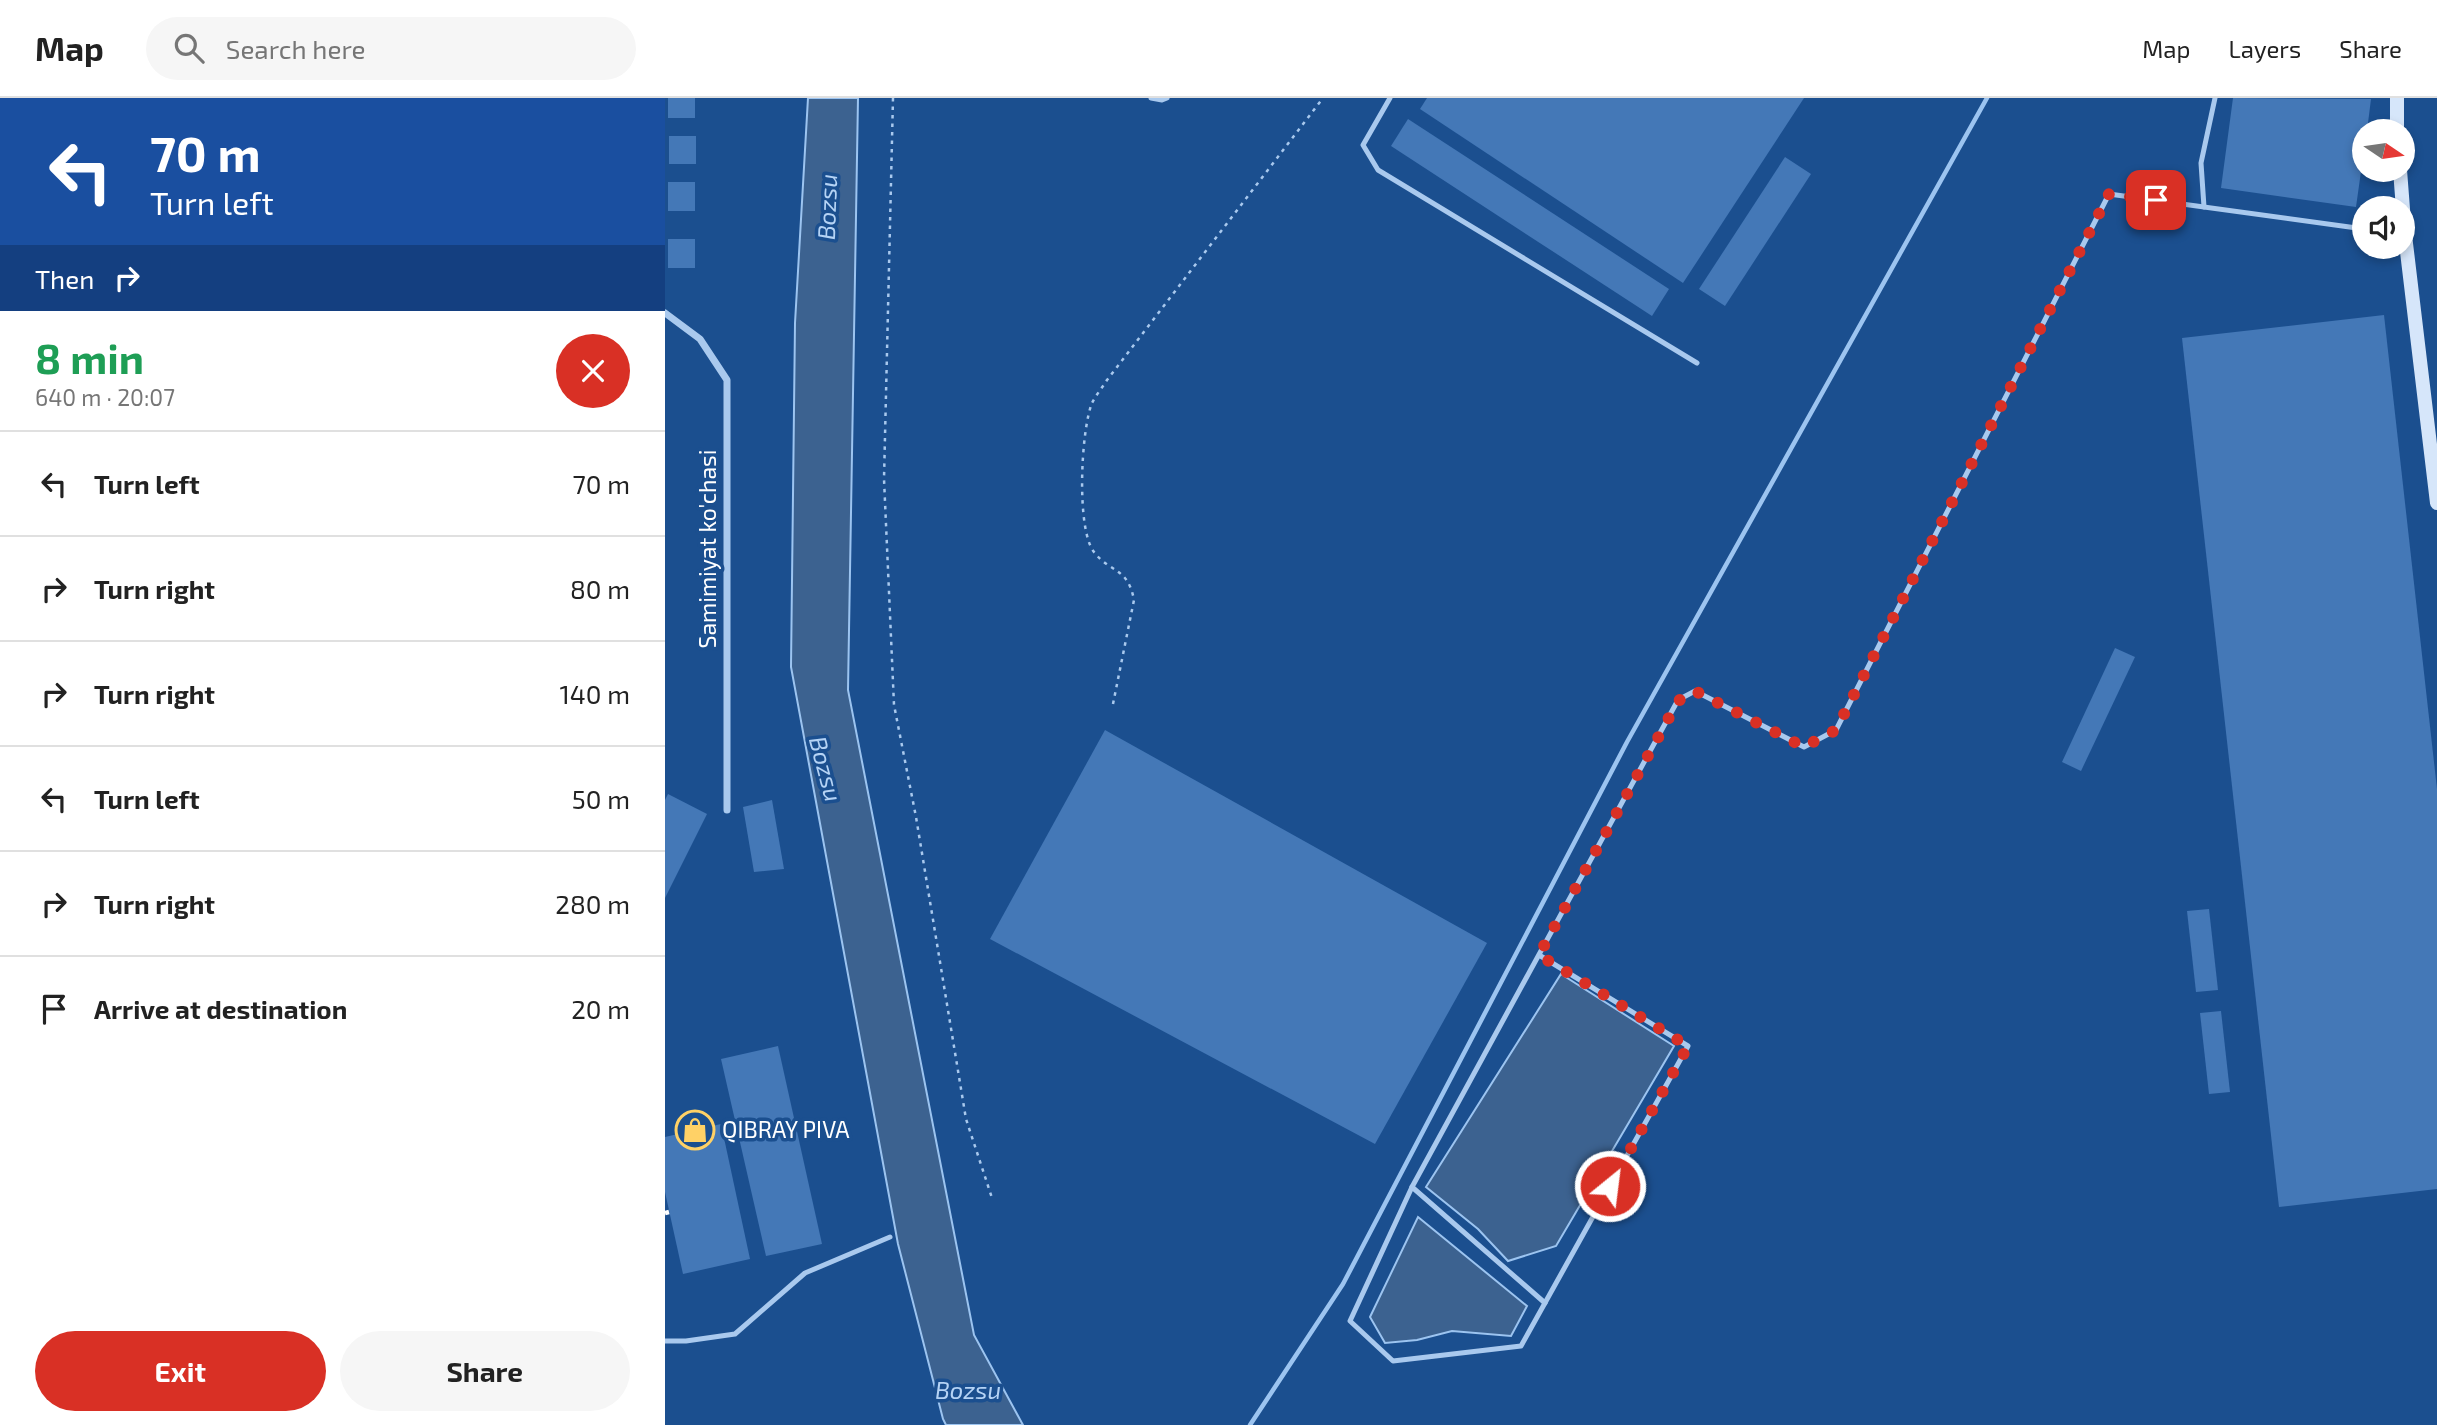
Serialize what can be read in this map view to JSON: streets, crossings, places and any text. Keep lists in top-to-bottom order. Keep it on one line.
{"streets":{"street":["Samimiyat ko'chasi"]},"water":["Bozsu"],"places":{"shop":["QIBRAY PIVA"]},"north":"right","page":{"header":"Map","search":"Search here","nav":["Map","Layers","Share"],"turn":["70 m","Turn left"],"then":"Then","heading":["8 min","640 m · 20:07"],"list":[{"name":"Turn left","value":"70 m"},{"name":"Turn right","value":"80 m"},{"name":"Turn right","value":"140 m"},{"name":"Turn left","value":"50 m"},{"name":"Turn right","value":"280 m"},{"name":"Arrive at destination","value":"20 m"}],"buttons":["Exit","Share"]}}
